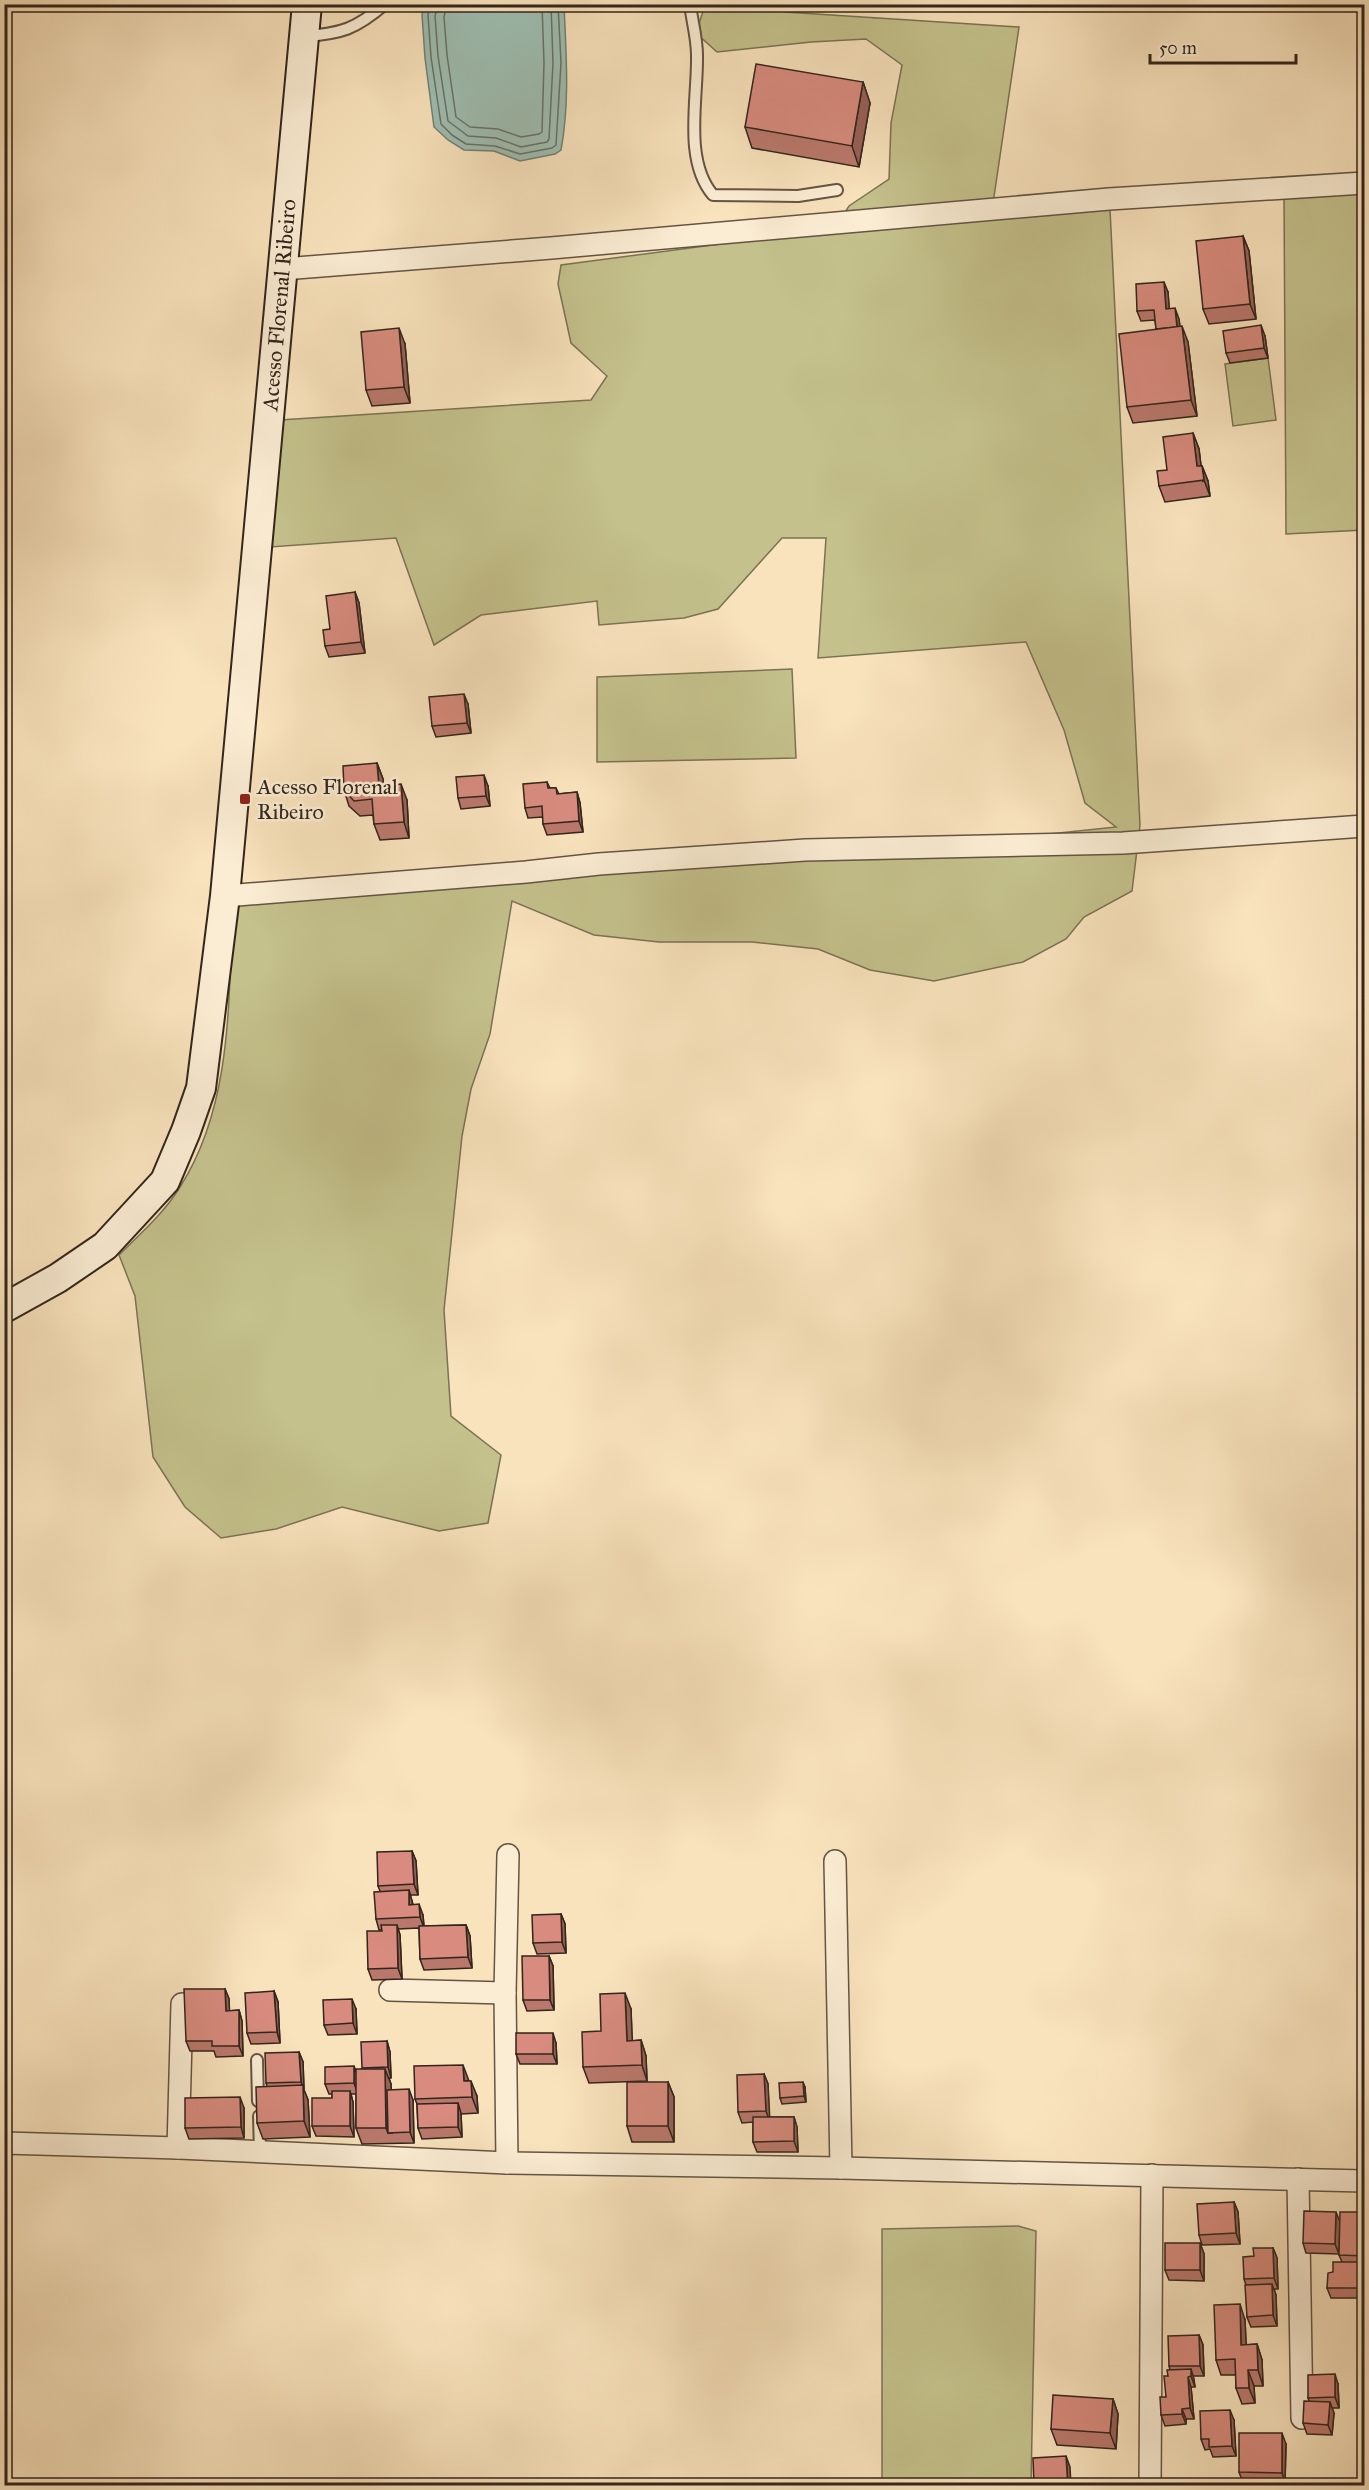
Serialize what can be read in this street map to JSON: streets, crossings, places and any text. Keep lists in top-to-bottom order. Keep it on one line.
{"streets":{"street":["Acesso Florenal Ribeiro"]},"places":{"transit":["Acesso Florenal Ribeiro"]},"scale_bar":"50 m"}
